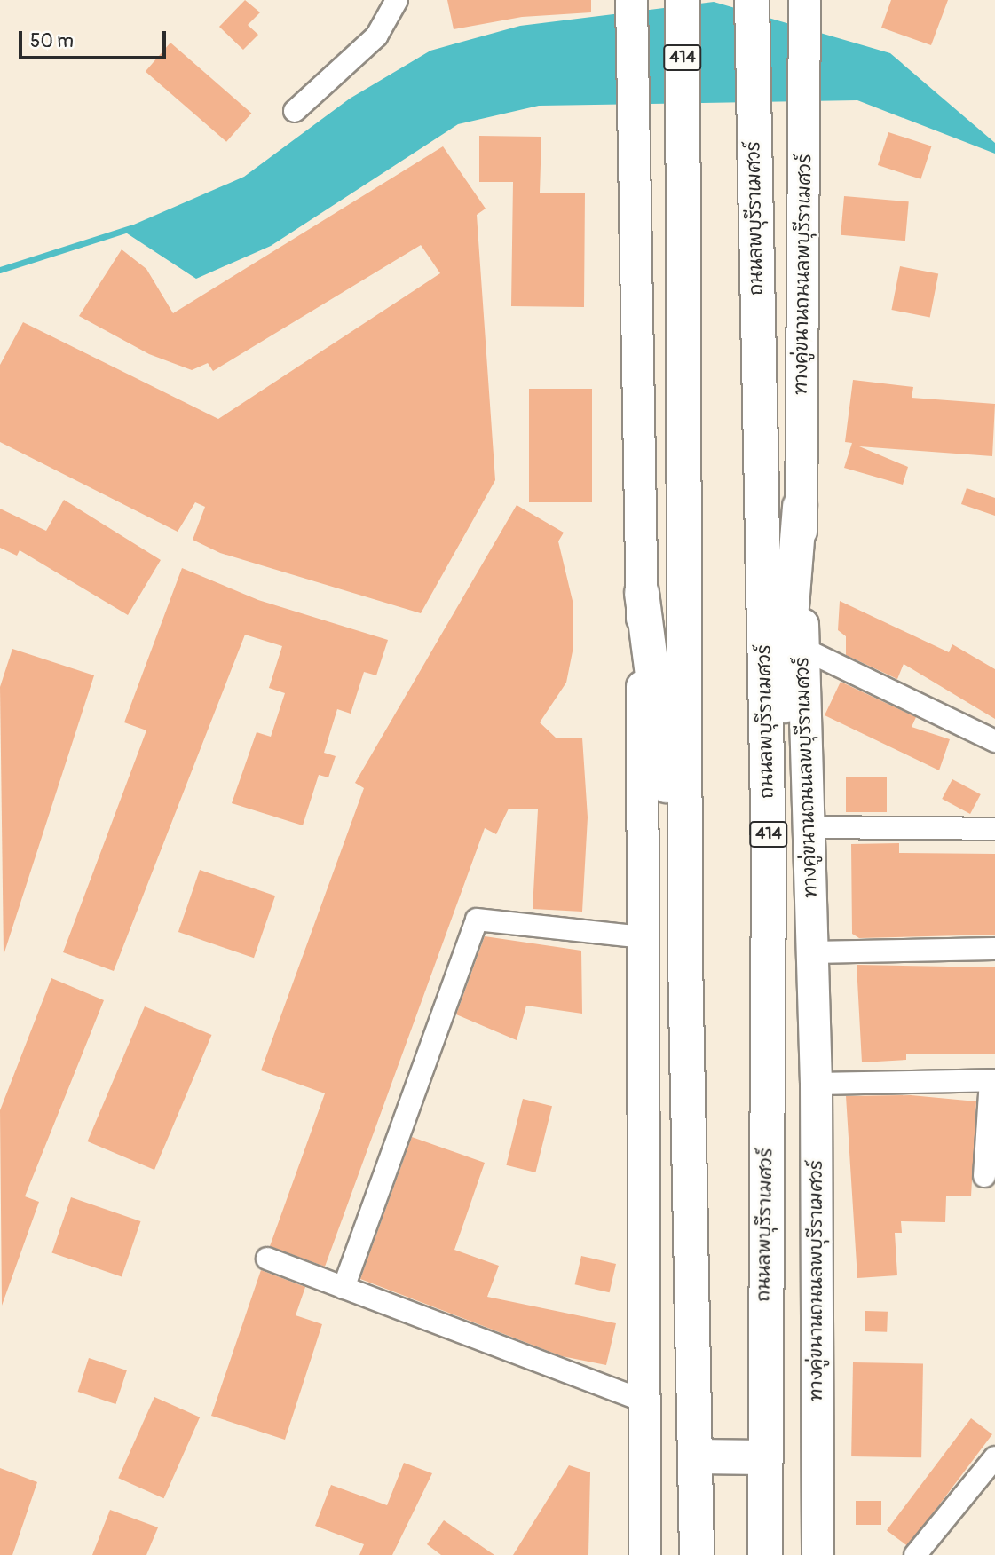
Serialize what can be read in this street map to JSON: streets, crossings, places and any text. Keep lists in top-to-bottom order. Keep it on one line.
{"streets":{"main road":["414","ถนนลพบุรีราเมศวร์","ทางคู่ขนานถนนลพบุรีราเมศวร์"]},"scale_bar":"50 m"}
